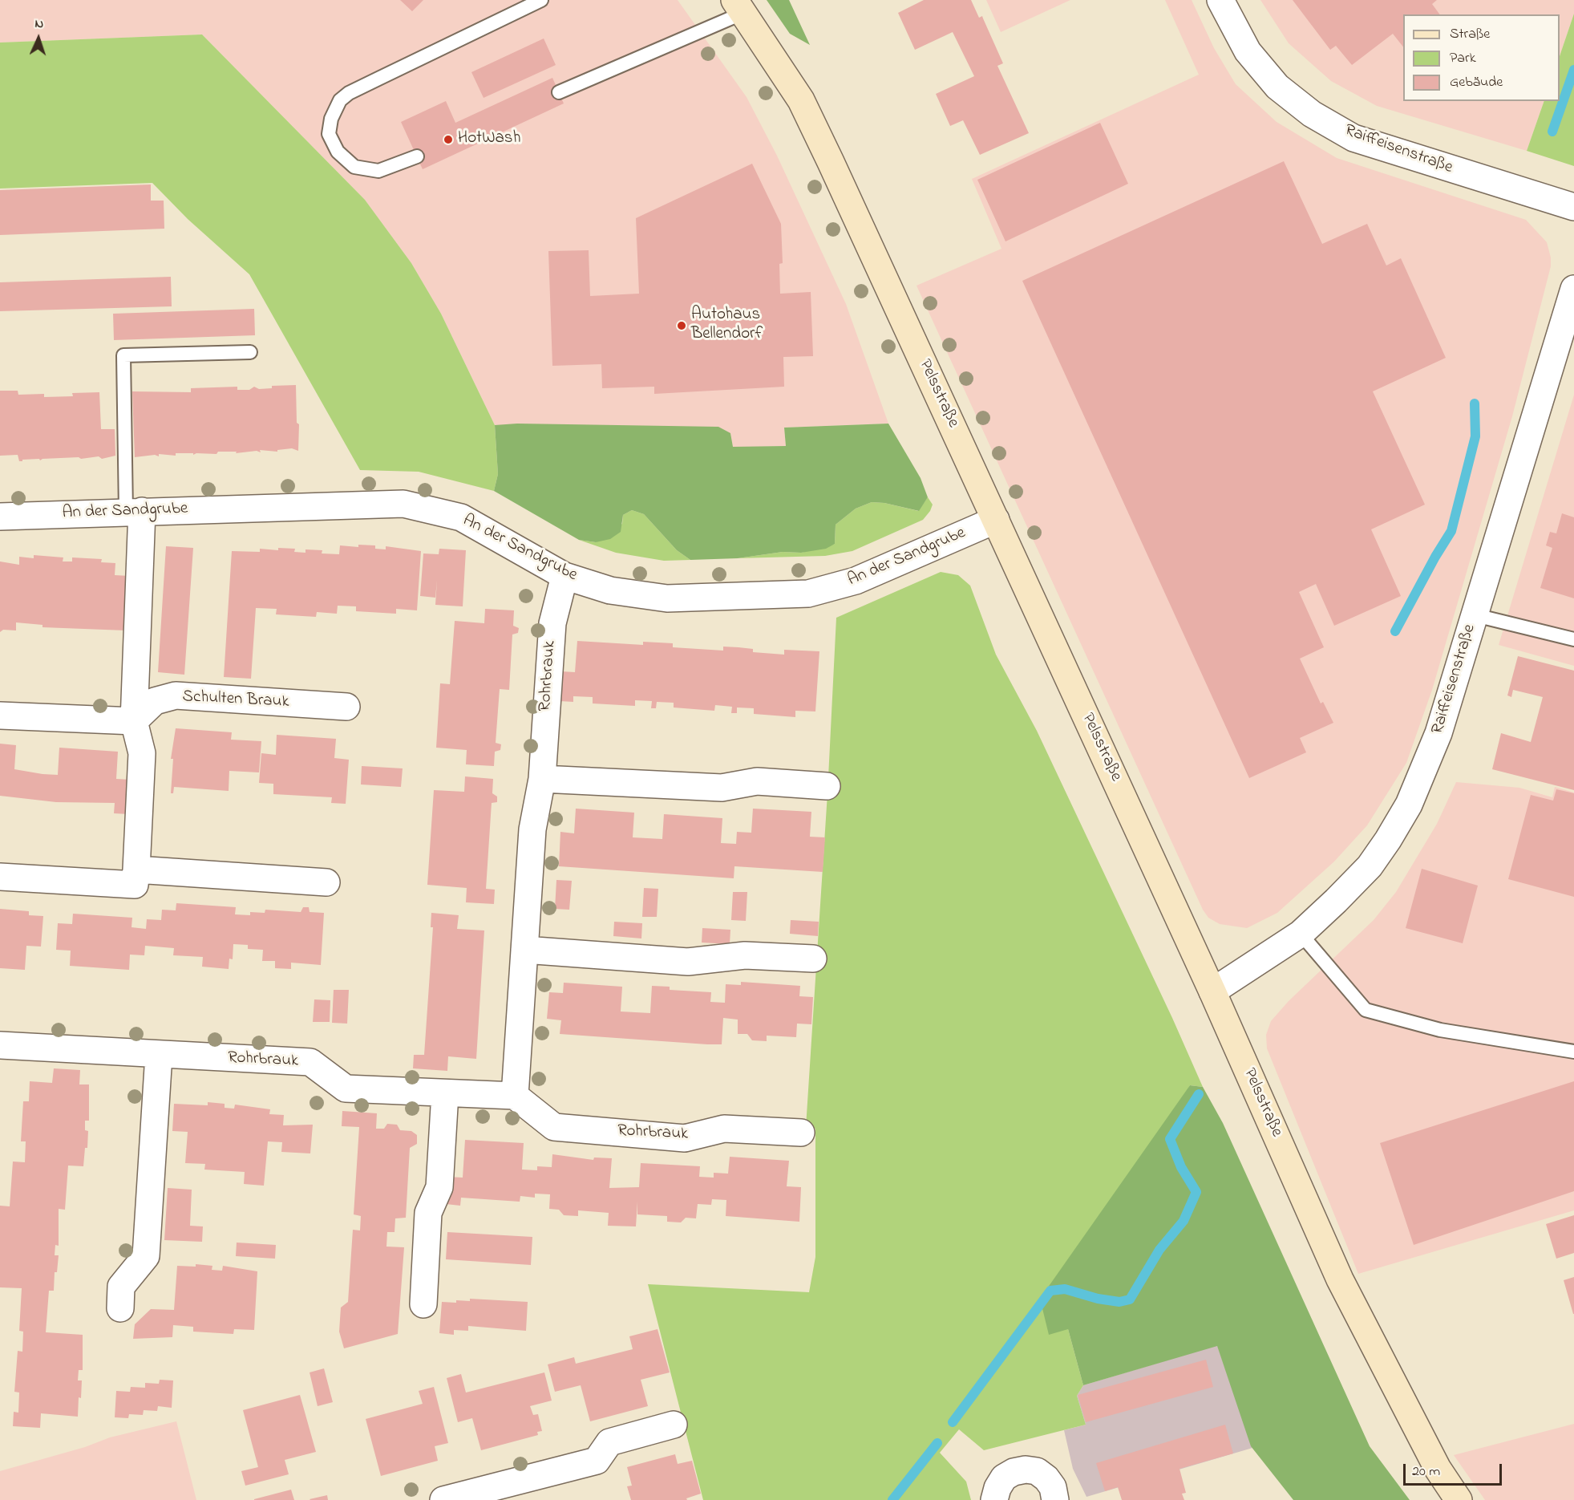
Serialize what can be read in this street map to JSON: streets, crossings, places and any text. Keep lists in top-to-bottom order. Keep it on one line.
{"streets":{"main road":["Pelsstraße"],"street":["Raiffeisenstraße","An der Sandgrube","Rohrbrauk","Schulten Brauk"]},"crossings":[["Raiffeisenstraße","Pelsstraße"],["Pelsstraße","An der Sandgrube"],["An der Sandgrube","Rohrbrauk"]],"places":["HotWash","Autohaus Bellendorf"],"legend":["Straße","Park","Gebäude"],"scale_bar":"20 m","north":"top"}
